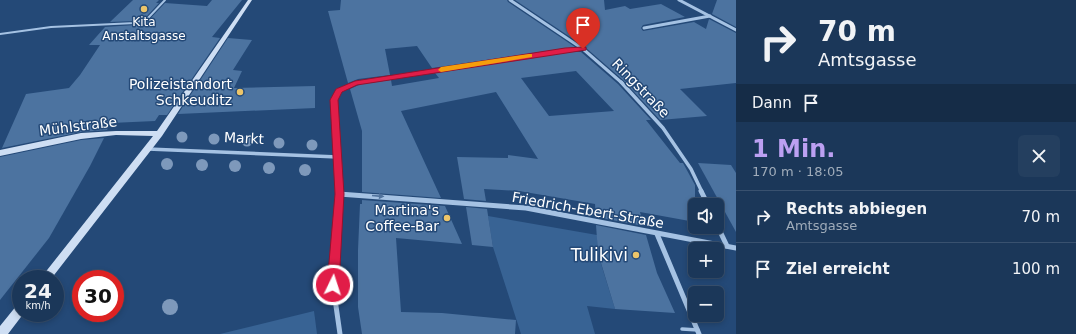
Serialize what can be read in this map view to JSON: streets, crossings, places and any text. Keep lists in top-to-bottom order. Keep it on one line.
{"streets":{"street":["Ringstraße","Mühlstraße","Markt","Friedrich-Ebert-Straße"]},"one_way":["Friedrich-Ebert-Straße"],"places":["Kita Anstaltsgasse","Polizeistandort Schkeuditz","Martina's Coffee-Bar","Tulikivi"],"page":{"turn":["70 m","Amtsgasse"],"then":"Dann","heading":["1 Min.","170 m · 18:05"],"list":[{"name":"Rechts abbiegen","note":"Amtsgasse","value":"70 m"},{"name":"Ziel erreicht","value":"100 m"}],"map_buttons":["+","−"],"speed":"24 km/h","limit":"30"}}
